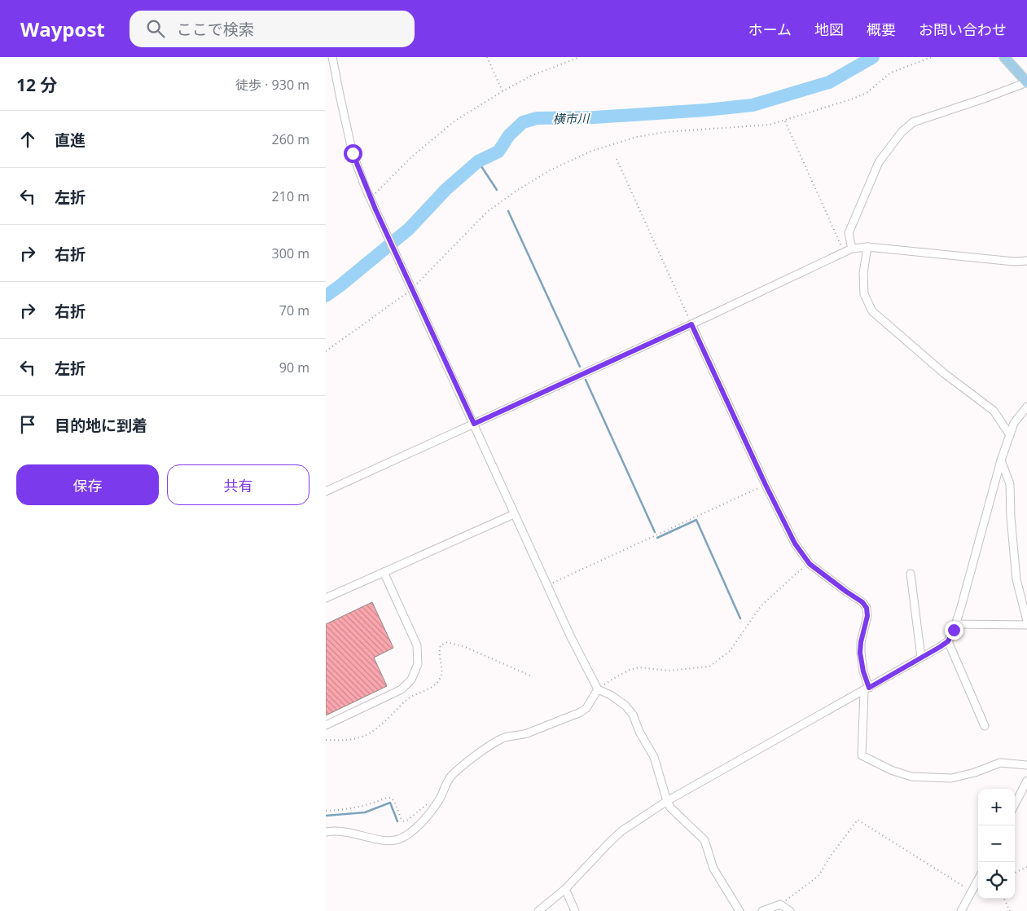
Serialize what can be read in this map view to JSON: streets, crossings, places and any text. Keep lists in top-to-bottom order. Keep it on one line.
{"water":["横市川"],"page":{"header":"Waypost","search":"ここで検索","nav":["ホーム","地図","概要","お問い合わせ"],"heading":["12 分","徒歩 · 930 m"],"list":[["直進","260 m"],["左折","210 m"],["右折","300 m"],["右折","70 m"],["左折","90 m"],"目的地に到着"],"buttons":["保存","共有"],"map_buttons":["+","−"]}}
